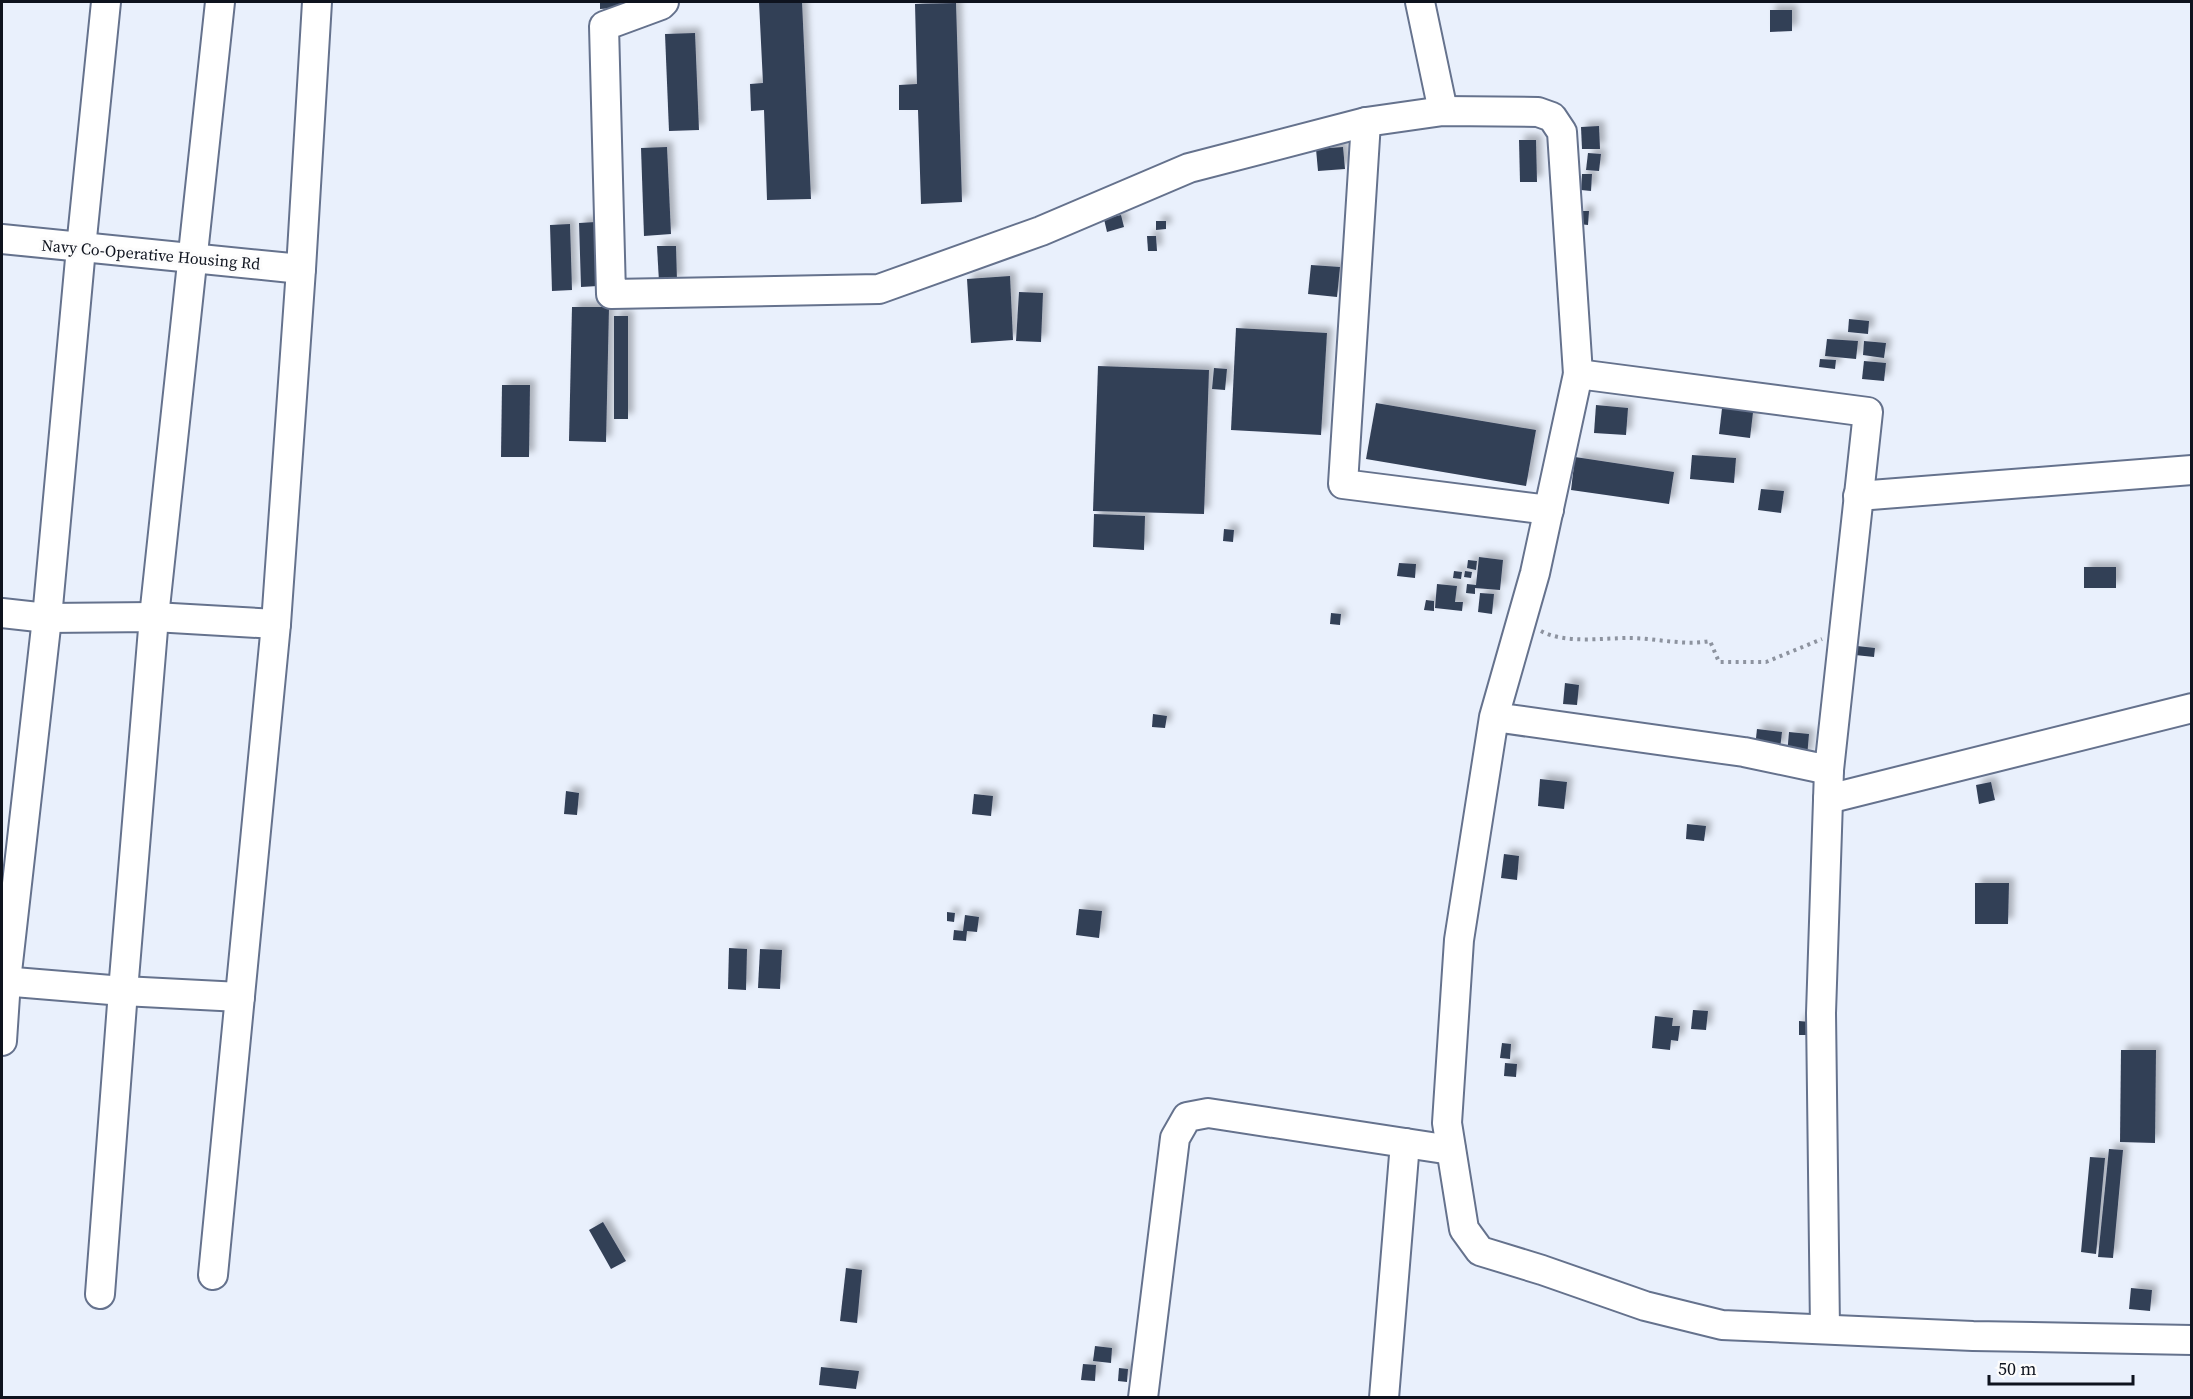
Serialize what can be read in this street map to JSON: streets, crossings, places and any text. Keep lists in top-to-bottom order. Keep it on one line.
{"streets":{"street":["Navy Co-Operative Housing Rd"]},"scale_bar":"50 m"}
